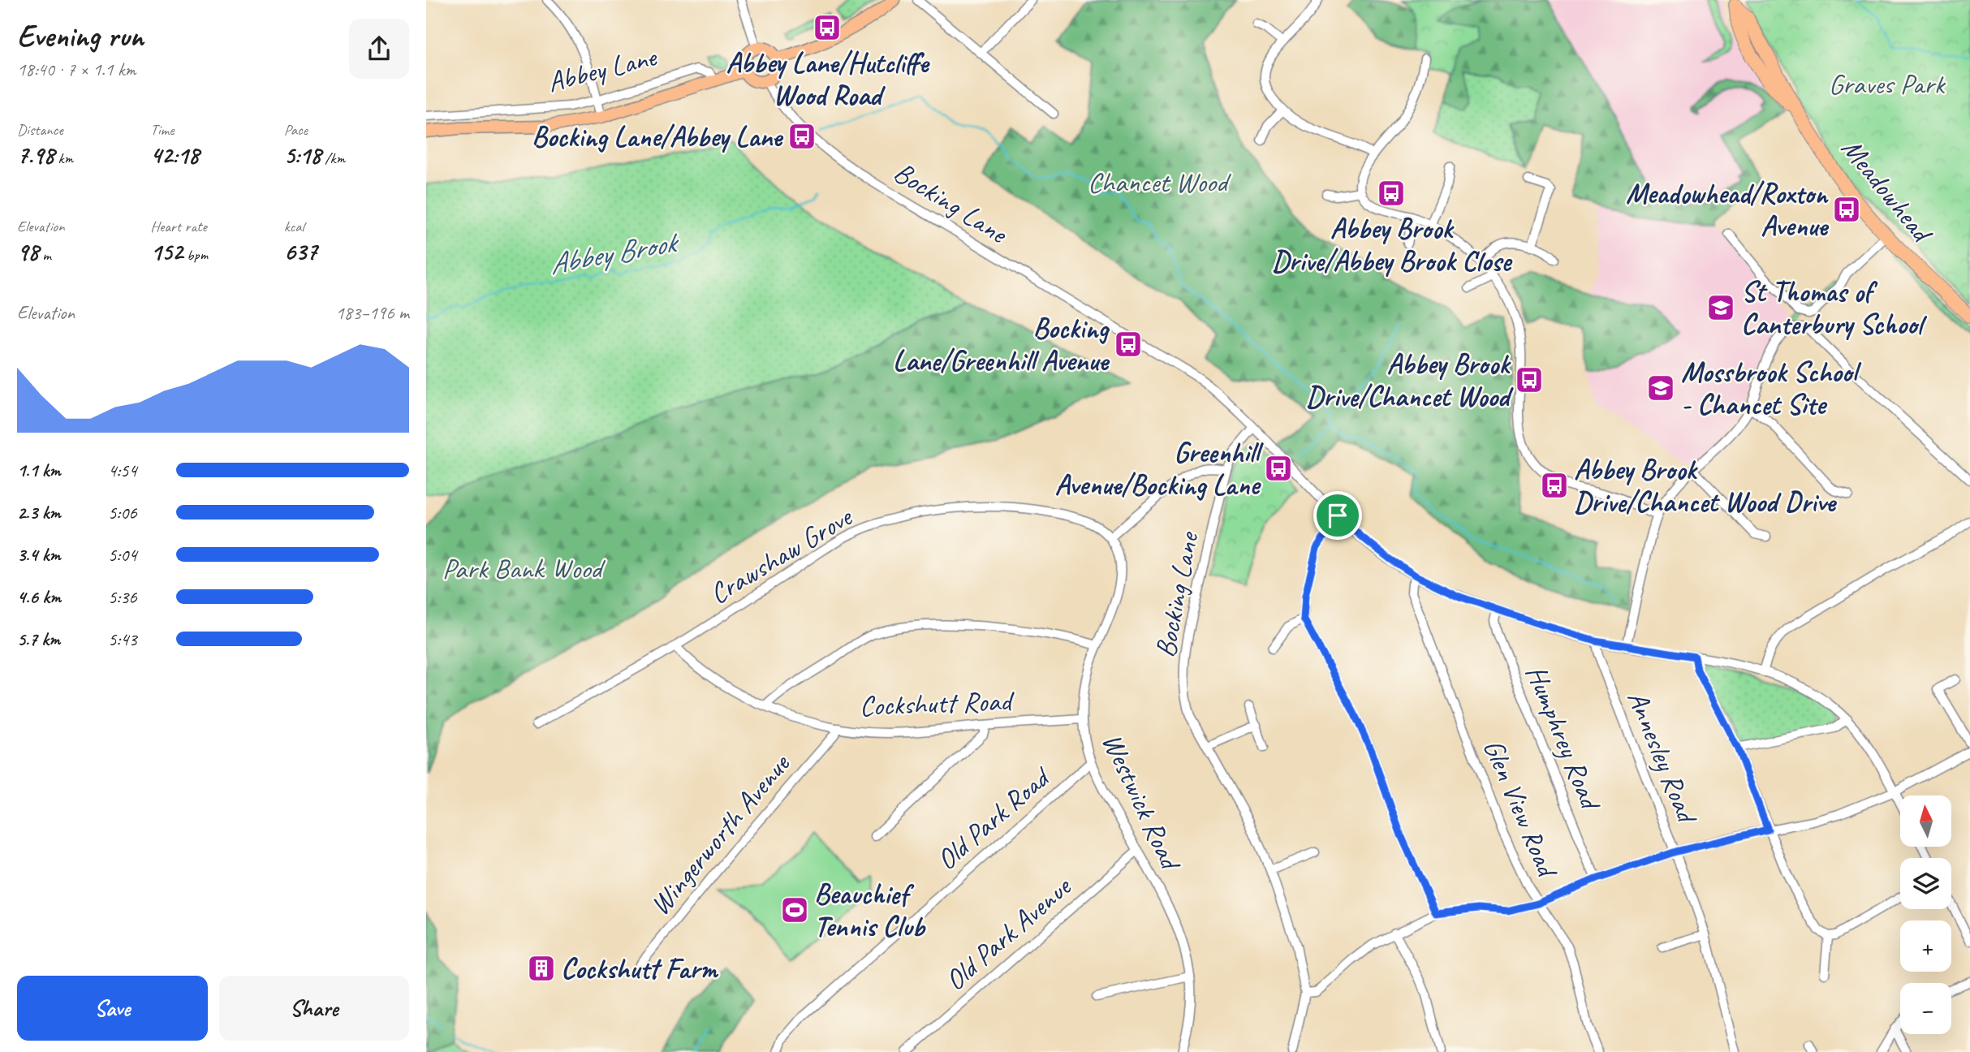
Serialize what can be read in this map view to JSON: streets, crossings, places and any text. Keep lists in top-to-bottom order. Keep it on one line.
{"streets":{"highway":["Meadowhead"],"main road":["Abbey Lane"],"street":["Bocking Lane","Crawshaw Grove","Cockshutt Road","Humphrey Road","Annesley Road","Westwick Road","Glen View Road","Old Park Road","Wingerworth Avenue","Old Park Avenue"]},"crossings":[["Abbey Lane","Bocking Lane"],["Crawshaw Grove","Cockshutt Road"],["Crawshaw Grove","Westwick Road"],["Cockshutt Road","Westwick Road"],["Cockshutt Road","Wingerworth Avenue"],["Westwick Road","Old Park Road"],["Westwick Road","Old Park Avenue"]],"water":["Abbey Brook"],"parks":["Graves Park","Chancet Wood","Park Bank Wood"],"places":{"bus stop":["Abbey Lane/Hutcliffe Wood Road","Bocking Lane/Abbey Lane","Abbey Brook Drive/Abbey Brook Close","Meadowhead/Roxton Avenue","Bocking Lane/Greenhill Avenue","Abbey Brook Drive/Chancet Wood","Greenhill Avenue/Bocking Lane","Abbey Brook Drive/Chancet Wood Drive"],"school or university":["St Thomas of Canterbury School","Mossbrook School - Chancet Site"],"sports":["Beauchief Tennis Club"],"building":["Cockshutt Farm"]},"north":"top","page":{"heading":["Evening run","18:40 · 7 × 1.1 km"],"stats":[["Distance","7.98 km"],["Time","42:18"],["Pace","5:18 /km"],["Elevation","98 m"],["Heart rate","152 bpm"],["kcal","637"]],"chart":["Elevation","183–196 m"],"list":[{"name":"1.1 km","note":"4:54"},{"name":"2.3 km","note":"5:06"},{"name":"3.4 km","note":"5:04"},{"name":"4.6 km","note":"5:36"},{"name":"5.7 km","note":"5:43"}],"map_buttons":["+","−"],"buttons":["Save","Share"]}}
